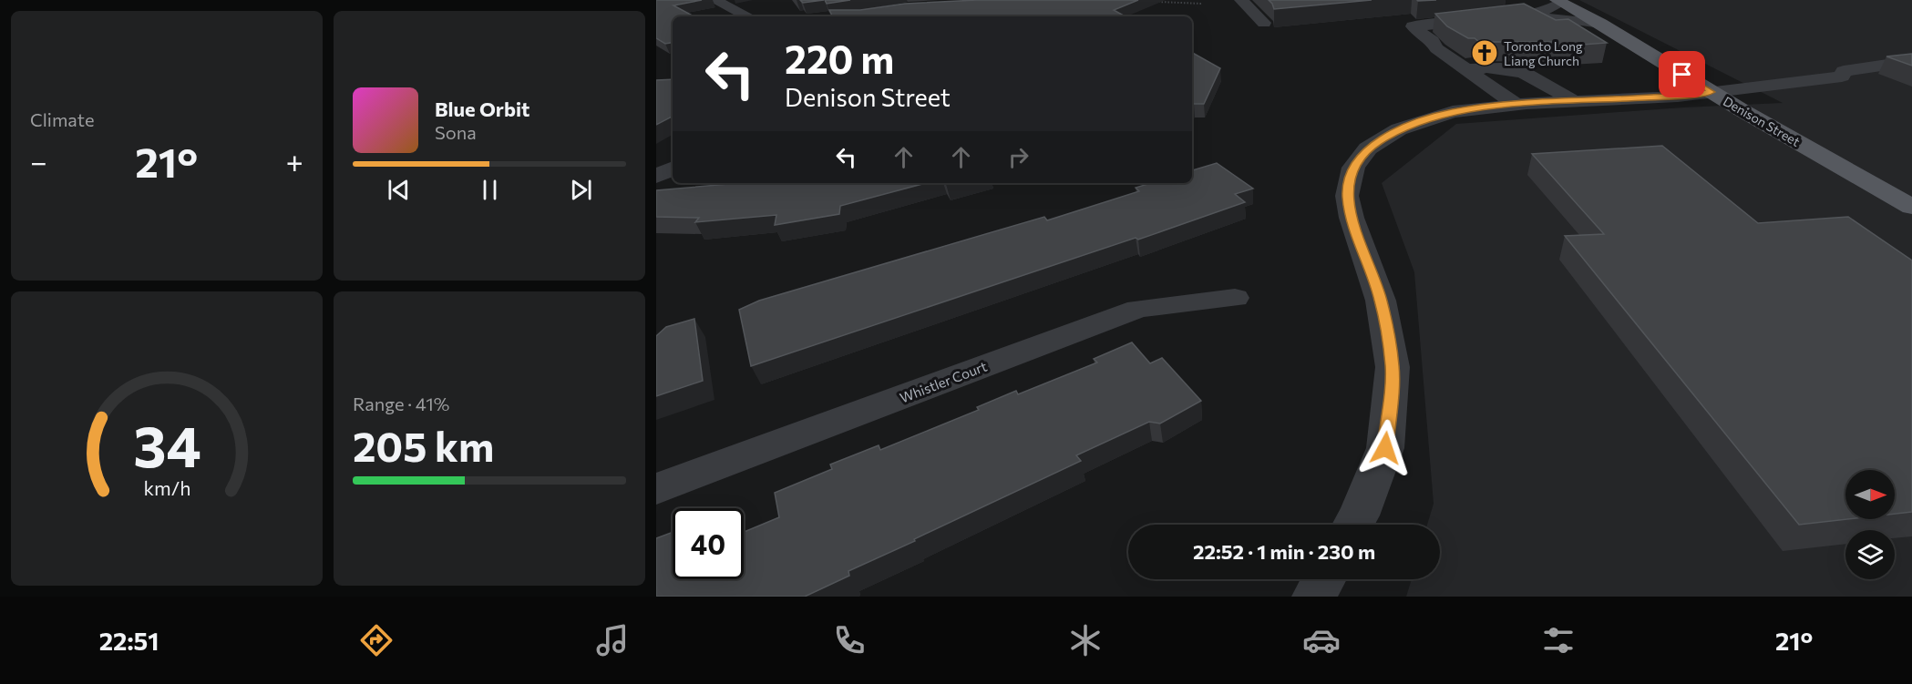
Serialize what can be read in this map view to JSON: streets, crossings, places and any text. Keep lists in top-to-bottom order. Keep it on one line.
{"streets":{"main road":["Denison Street"],"street":["Whistler Court"]},"places":{"church":["Toronto Long Liang Church"]},"north":"right","page":{"tile":["Climate",["Range · 41%","205 km"]],"turn":["220 m","Denison Street"],"song":["Blue Orbit","Sona"],"heat":["−","21°","+"],"limit":"40","trip":"22:52 · 1 min · 230 m","tabs":["22:51","21°"],"gauge":["34","km/h"]}}
